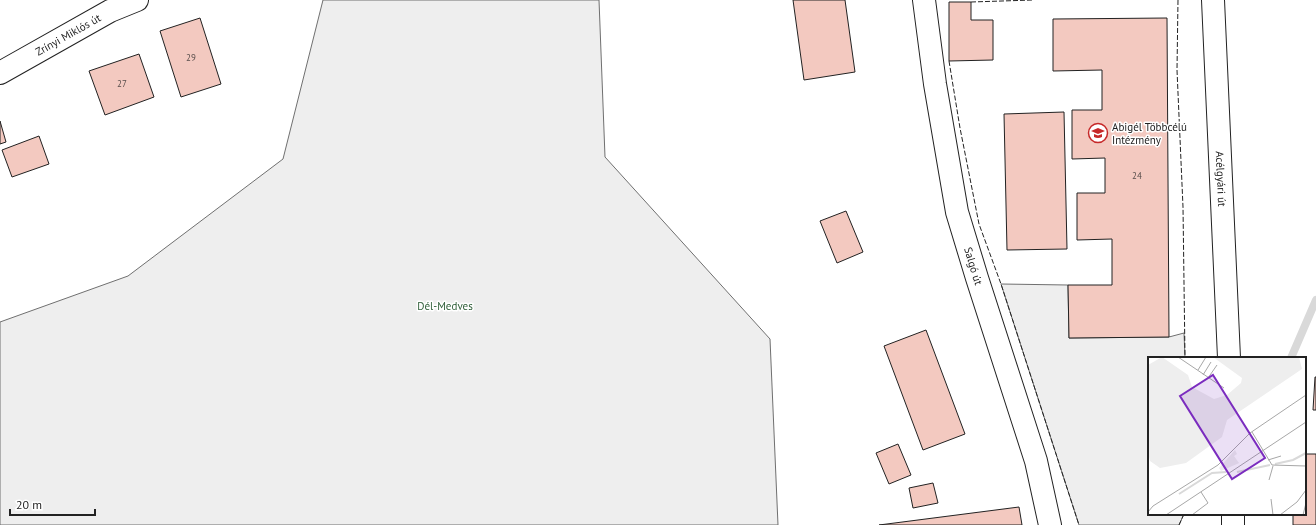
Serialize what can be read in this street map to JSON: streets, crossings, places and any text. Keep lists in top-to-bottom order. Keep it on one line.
{"streets":{"main road":["Zrínyi Miklós út","Acélgyári út","Salgó út"]},"parks":["Dél-Medves"],"places":{"school or university":["Abigél Többcélú Intézmény"]},"house_numbers":["29","27","24"],"scale_bar":"20 m"}
